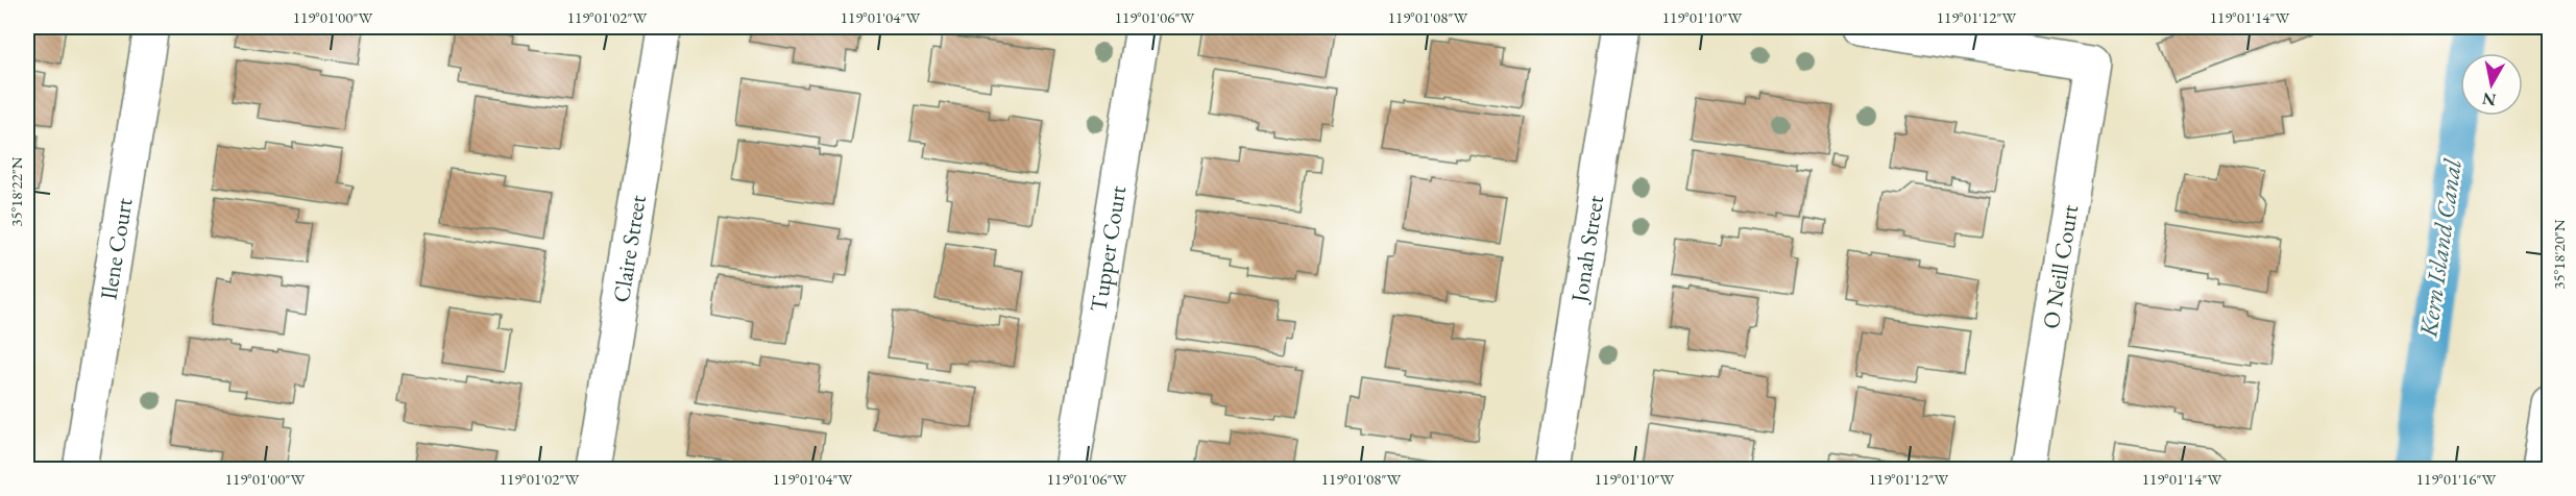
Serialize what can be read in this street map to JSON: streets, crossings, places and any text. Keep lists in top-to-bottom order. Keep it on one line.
{"streets":{"street":["Ilene Court","Claire Street","Tupper Court","Jonah Street","O Neill Court"]},"water":["Kern Island Canal"],"north":"bottom","coordinates":["119°01'00\"W","119°01'02\"W","119°01'04\"W","119°01'06\"W","119°01'08\"W","119°01'10\"W","119°01'12\"W","119°01'14\"W","35°18'22\"N","35°18'20\"N","119°01'16\"W"]}
